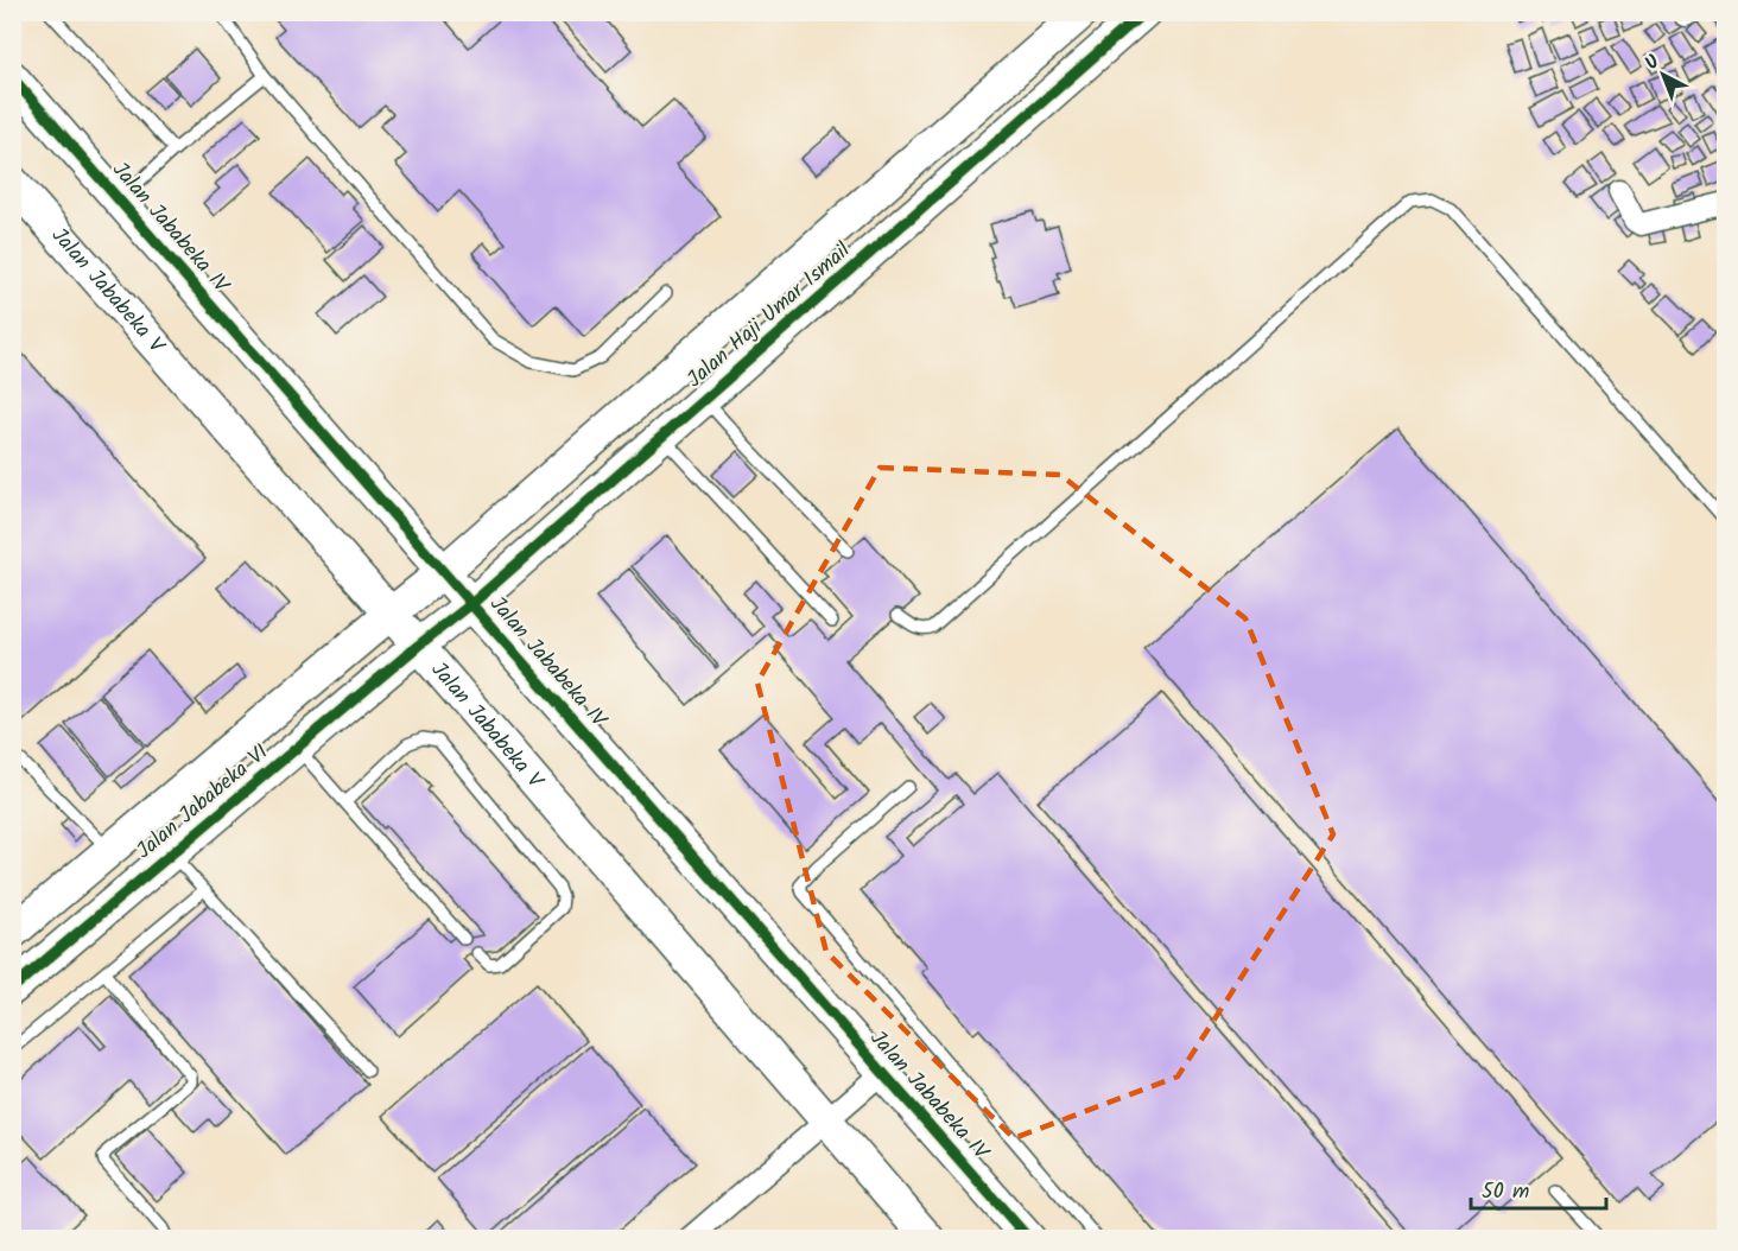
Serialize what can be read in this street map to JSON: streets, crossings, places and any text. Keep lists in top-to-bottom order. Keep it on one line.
{"streets":{"street":["Jalan Jababeka IV","Jalan Jababeka V","Jalan Haji Umar Ismail","Jalan Jababeka VI"]},"crossings":[["Jalan Jababeka IV","Jalan Haji Umar Ismail"],["Jalan Jababeka V","Jalan Haji Umar Ismail"],["Jalan Jababeka V","Jalan Jababeka VI"],["Jalan Haji Umar Ismail","Jalan Jababeka VI"]],"scale_bar":"50 m","north":"top left"}
